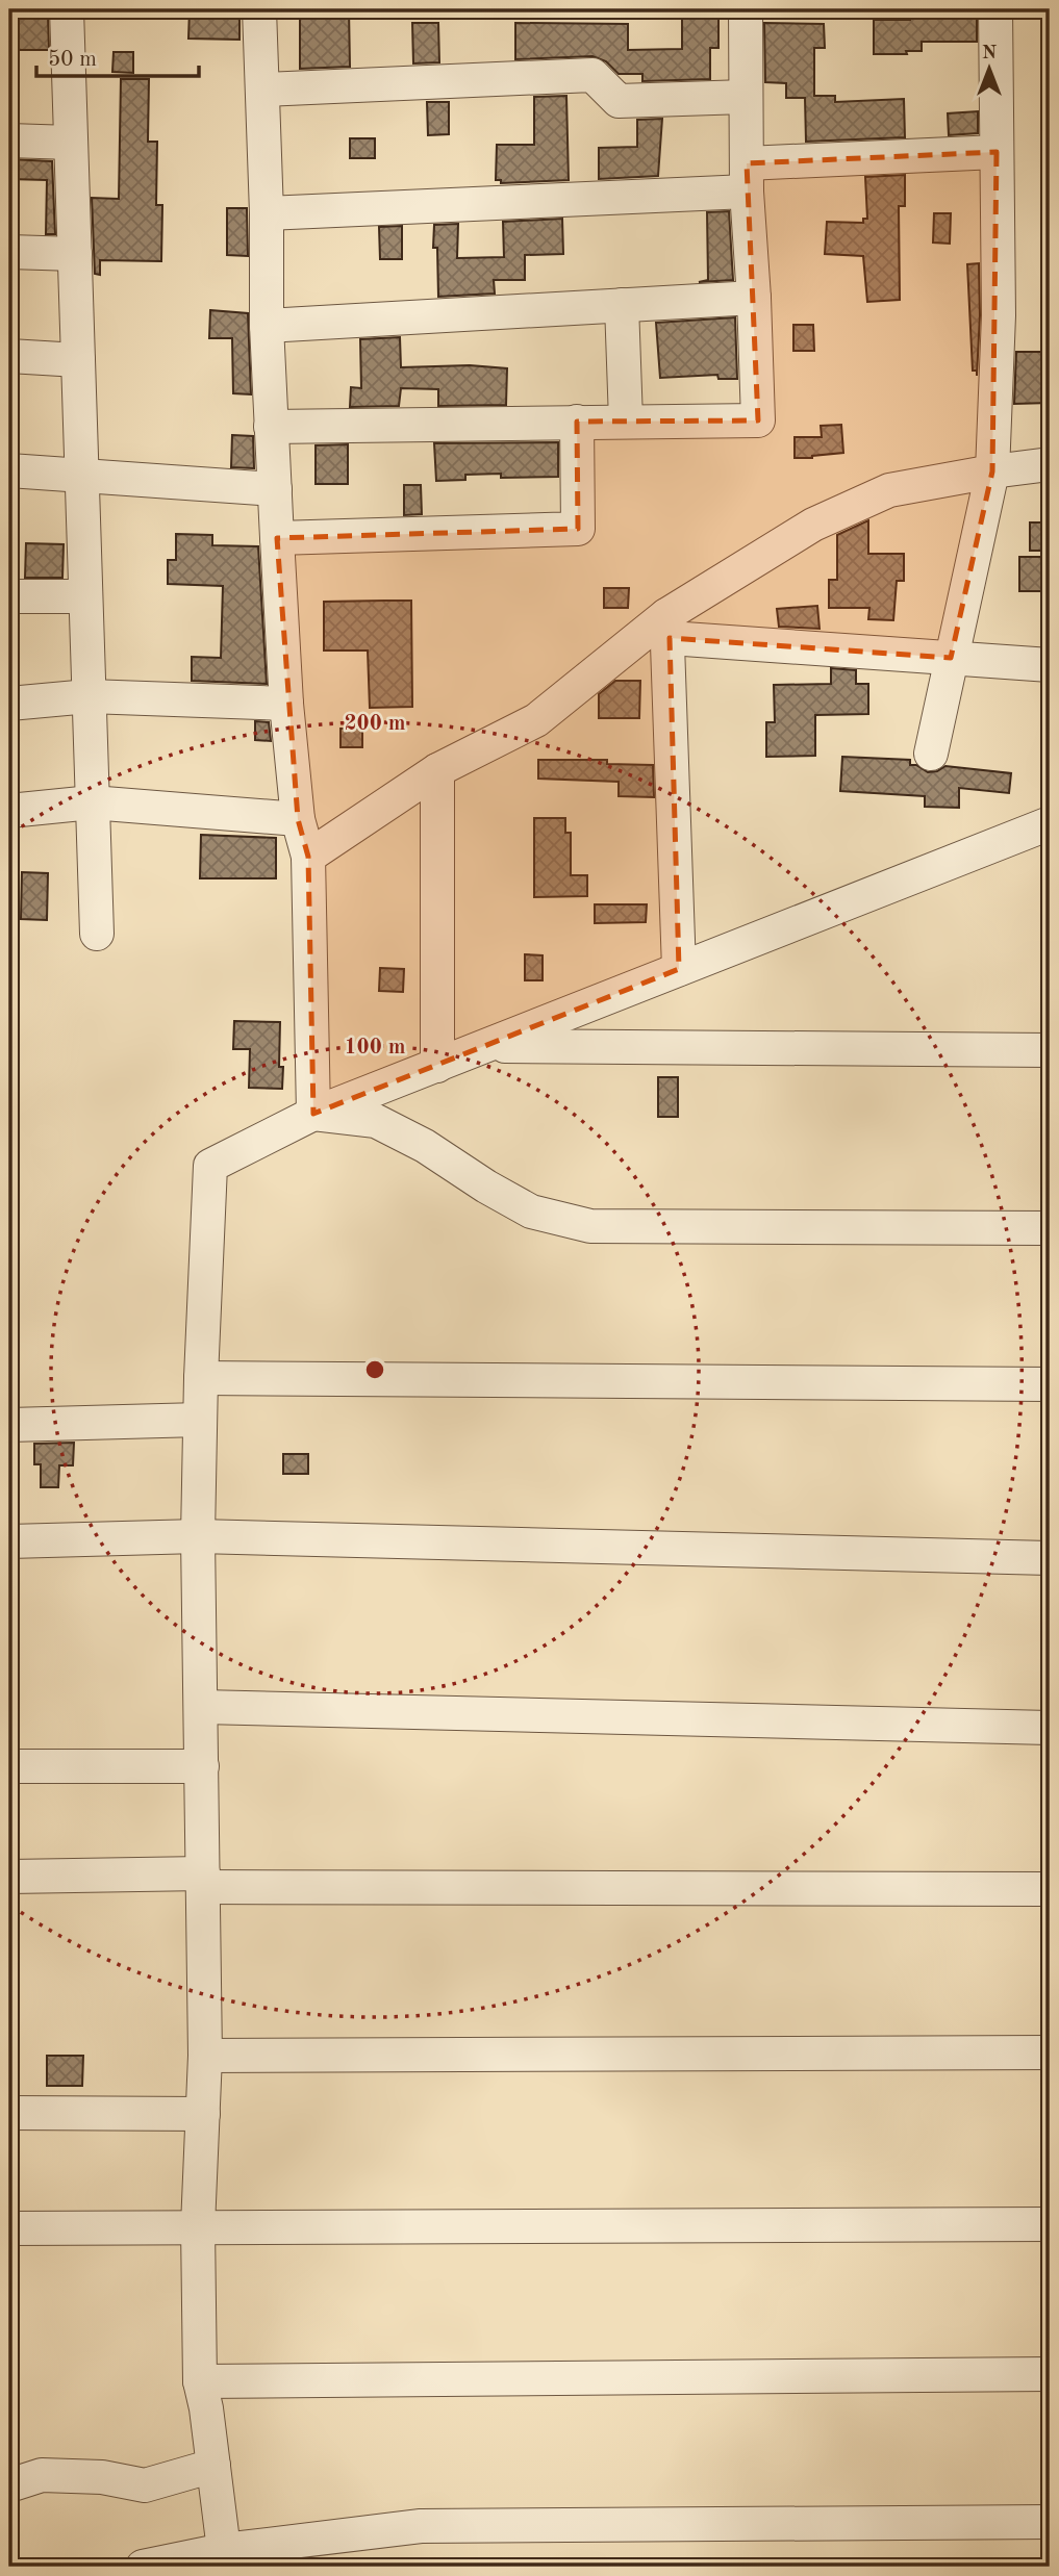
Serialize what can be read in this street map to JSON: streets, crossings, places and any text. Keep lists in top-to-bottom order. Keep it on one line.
{"scale_bar":"50 m","north":"top","rings":["200 m","100 m"]}
